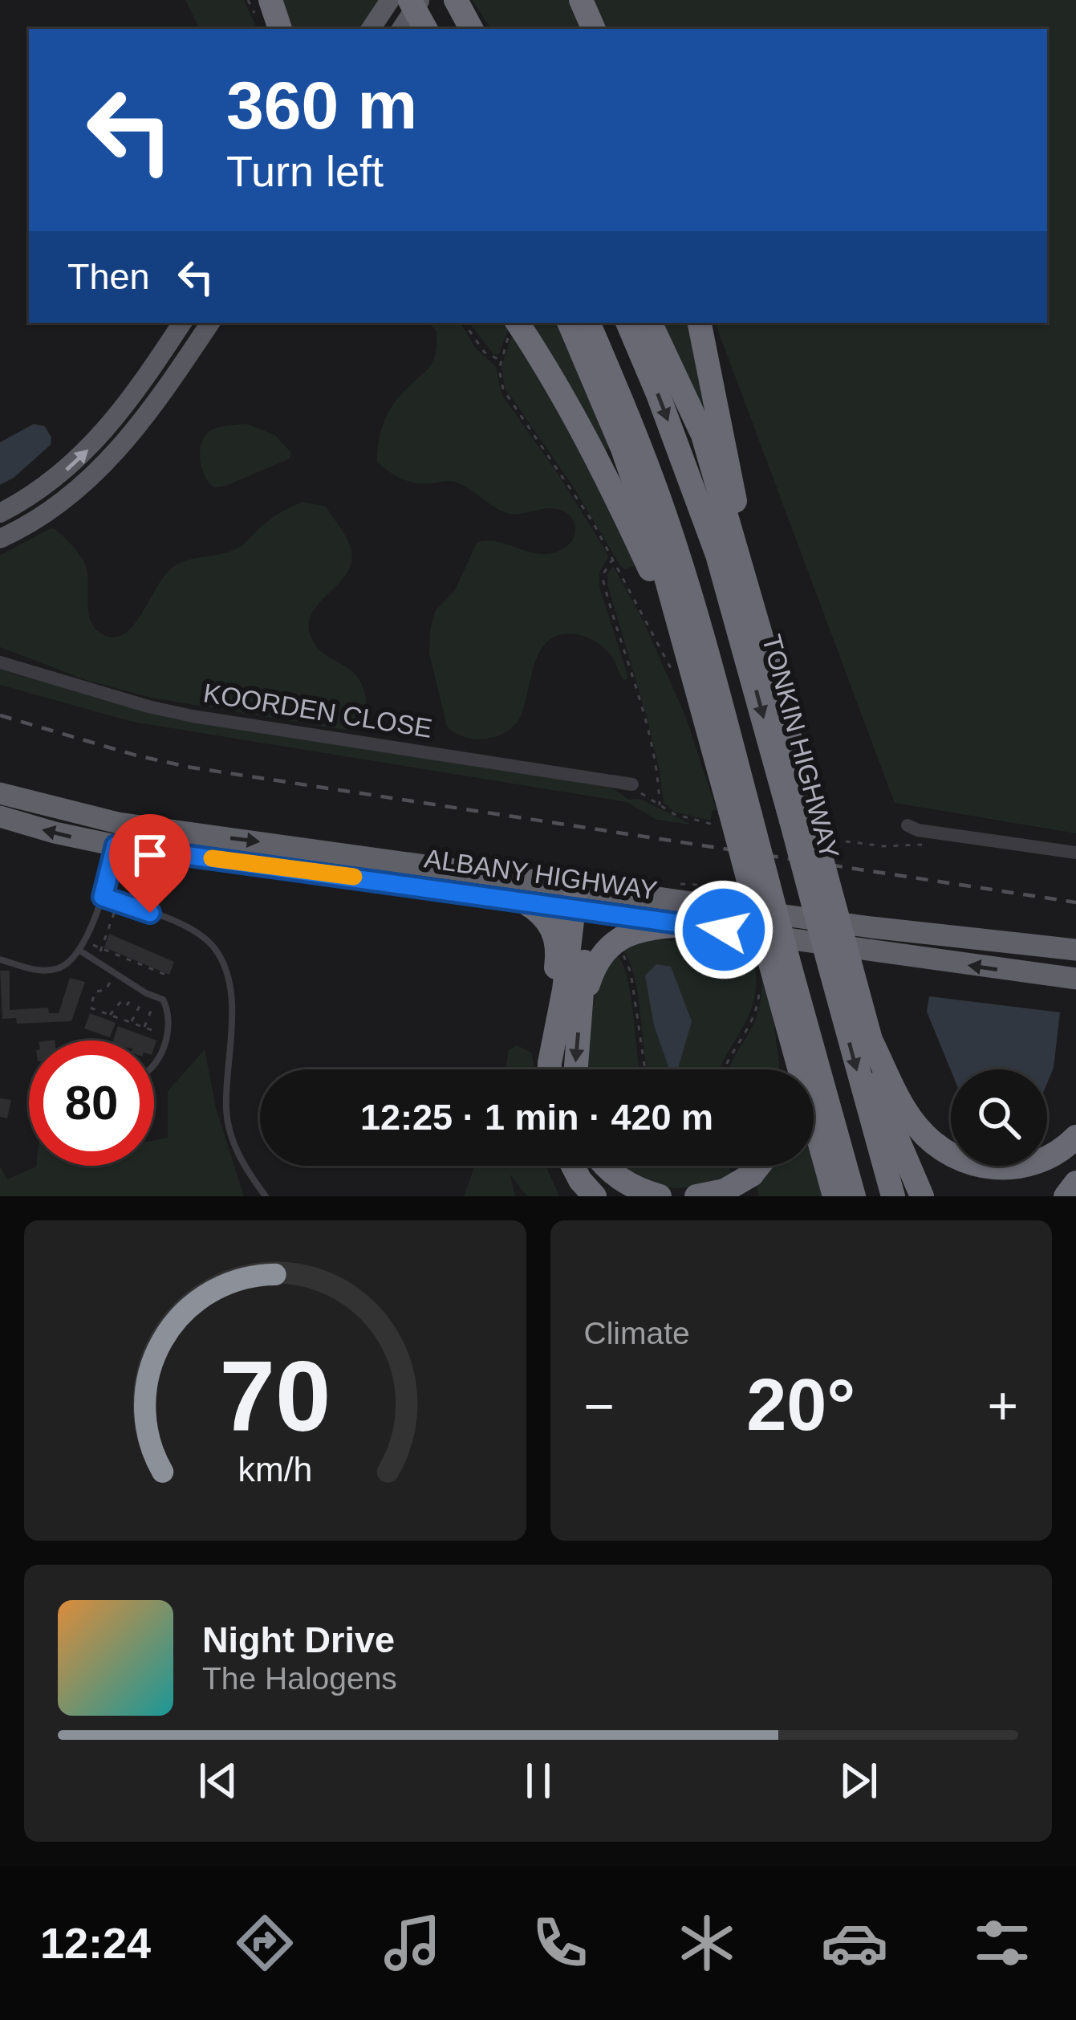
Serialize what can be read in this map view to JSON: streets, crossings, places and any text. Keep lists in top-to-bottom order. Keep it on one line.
{"streets":{"highway":["TONKIN HIGHWAY","ALBANY HIGHWAY"],"street":["KOORDEN CLOSE"]},"page":{"turn":["360 m","Turn left"],"then":"Then","limit":"80","trip":"12:25 · 1 min · 420 m","tile":"Climate","heat":["−","20°","+"],"song":["Night Drive","The Halogens"],"tabs":"12:24","gauge":["70","km/h"]}}
